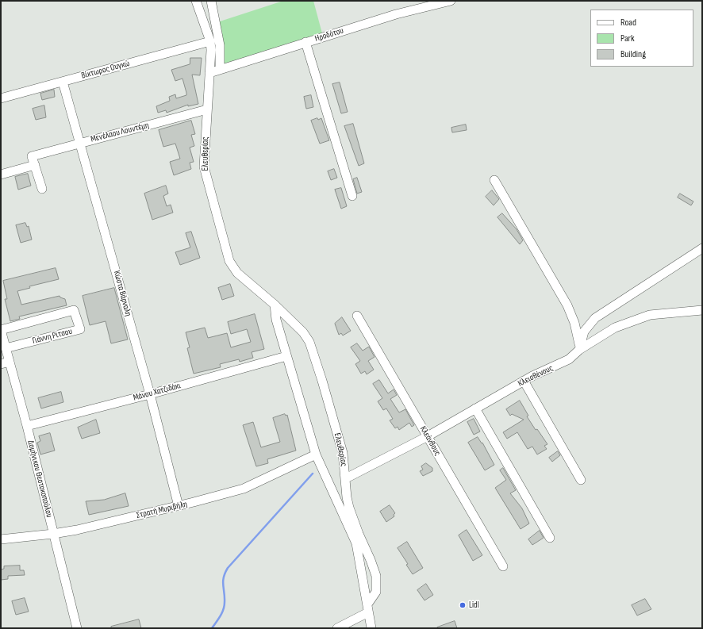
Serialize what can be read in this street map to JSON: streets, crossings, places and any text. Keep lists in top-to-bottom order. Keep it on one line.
{"streets":{"street":["Ηροδότου","Βίκτωρος Ουγκώ","Μενέλαου Λουντέμη","Ελευθερίας","Κώστα Βάρναλη","Γιάννη Ρίτσου","Κλεισθένους","Μάνου Χατζιδάκι","Κλεάνθους","Δομήνικου Θεοτοκοπούλου","Στρατή Μυριβήλη"]},"crossings":[["Ηροδότου","Ελευθερίας"],["Βίκτωρος Ουγκώ","Ελευθερίας"],["Βίκτωρος Ουγκώ","Κώστα Βάρναλη"],["Μενέλαου Λουντέμη","Ελευθερίας"],["Μενέλαου Λουντέμη","Κώστα Βάρναλη"],["Ελευθερίας","Κλεισθένους"],["Κώστα Βάρναλη","Μάνου Χατζιδάκι"],["Κώστα Βάρναλη","Στρατή Μυριβήλη"],["Γιάννη Ρίτσου","Δομήνικου Θεοτοκοπούλου"],["Κλεισθένους","Κλεάνθους"],["Μάνου Χατζιδάκι","Δομήνικου Θεοτοκοπούλου"],["Δομήνικου Θεοτοκοπούλου","Στρατή Μυριβήλη"]],"places":["Lidl"],"legend":["Road","Park","Building"]}
